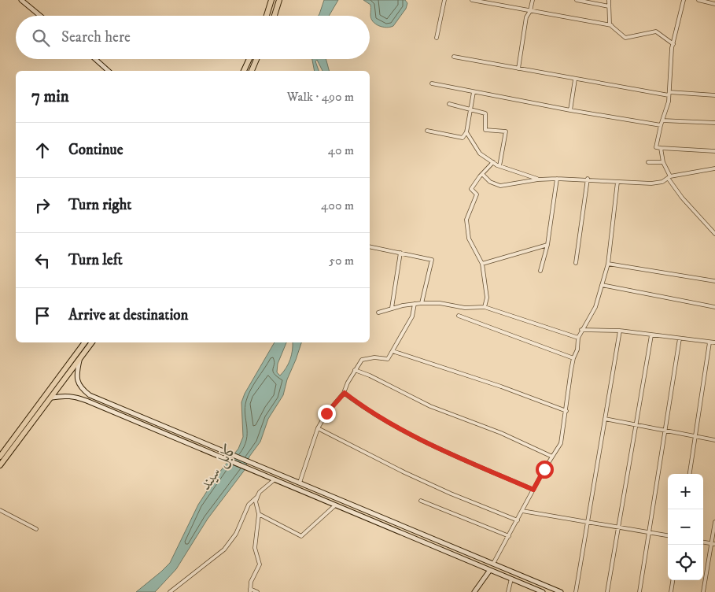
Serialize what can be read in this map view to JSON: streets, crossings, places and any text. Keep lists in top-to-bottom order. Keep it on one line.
{"water":["کابل سيند"],"page":{"search":"Search here","heading":["7 min","Walk · 490 m"],"list":[["Continue","40 m"],["Turn right","400 m"],["Turn left","50 m"],"Arrive at destination"],"map_buttons":["+","−"]}}
